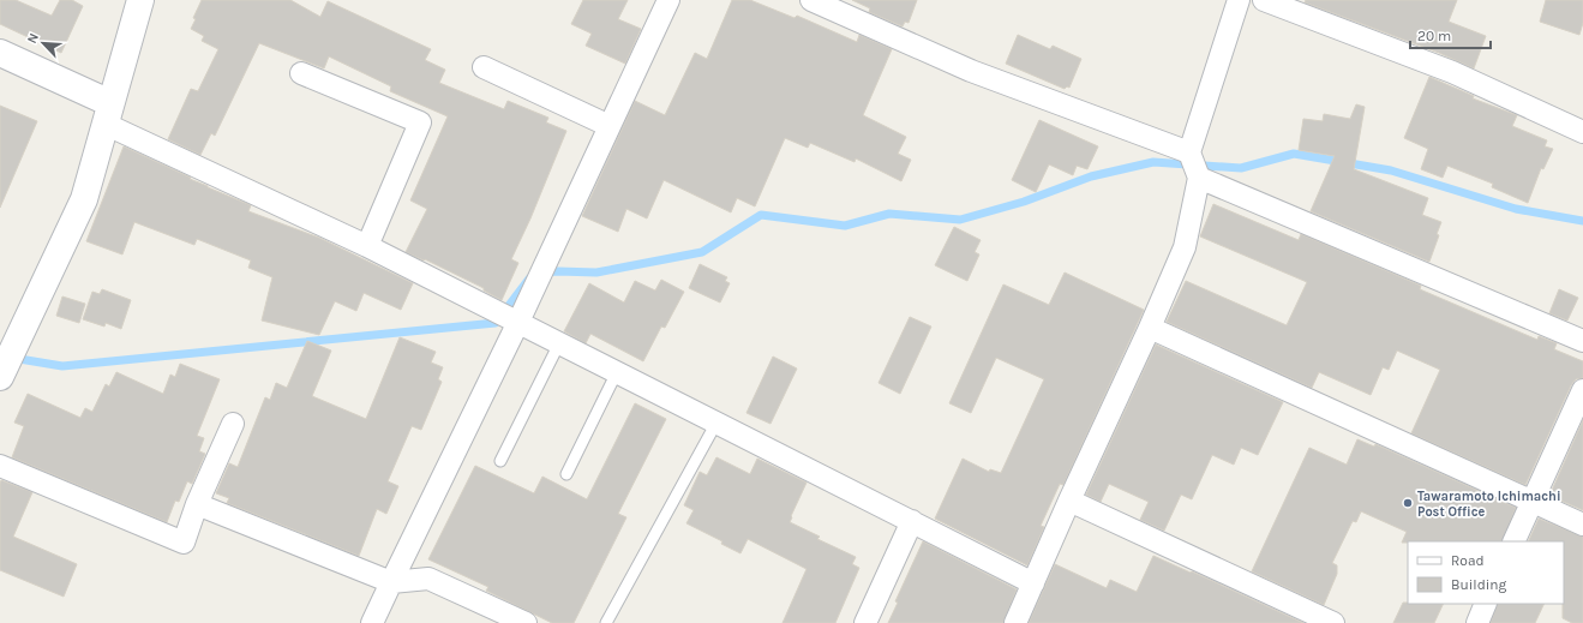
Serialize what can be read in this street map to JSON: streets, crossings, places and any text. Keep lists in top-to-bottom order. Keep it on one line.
{"places":["Tawaramoto Ichimachi Post Office"],"legend":["Road","Building"],"scale_bar":"20 m","north":"top left"}
